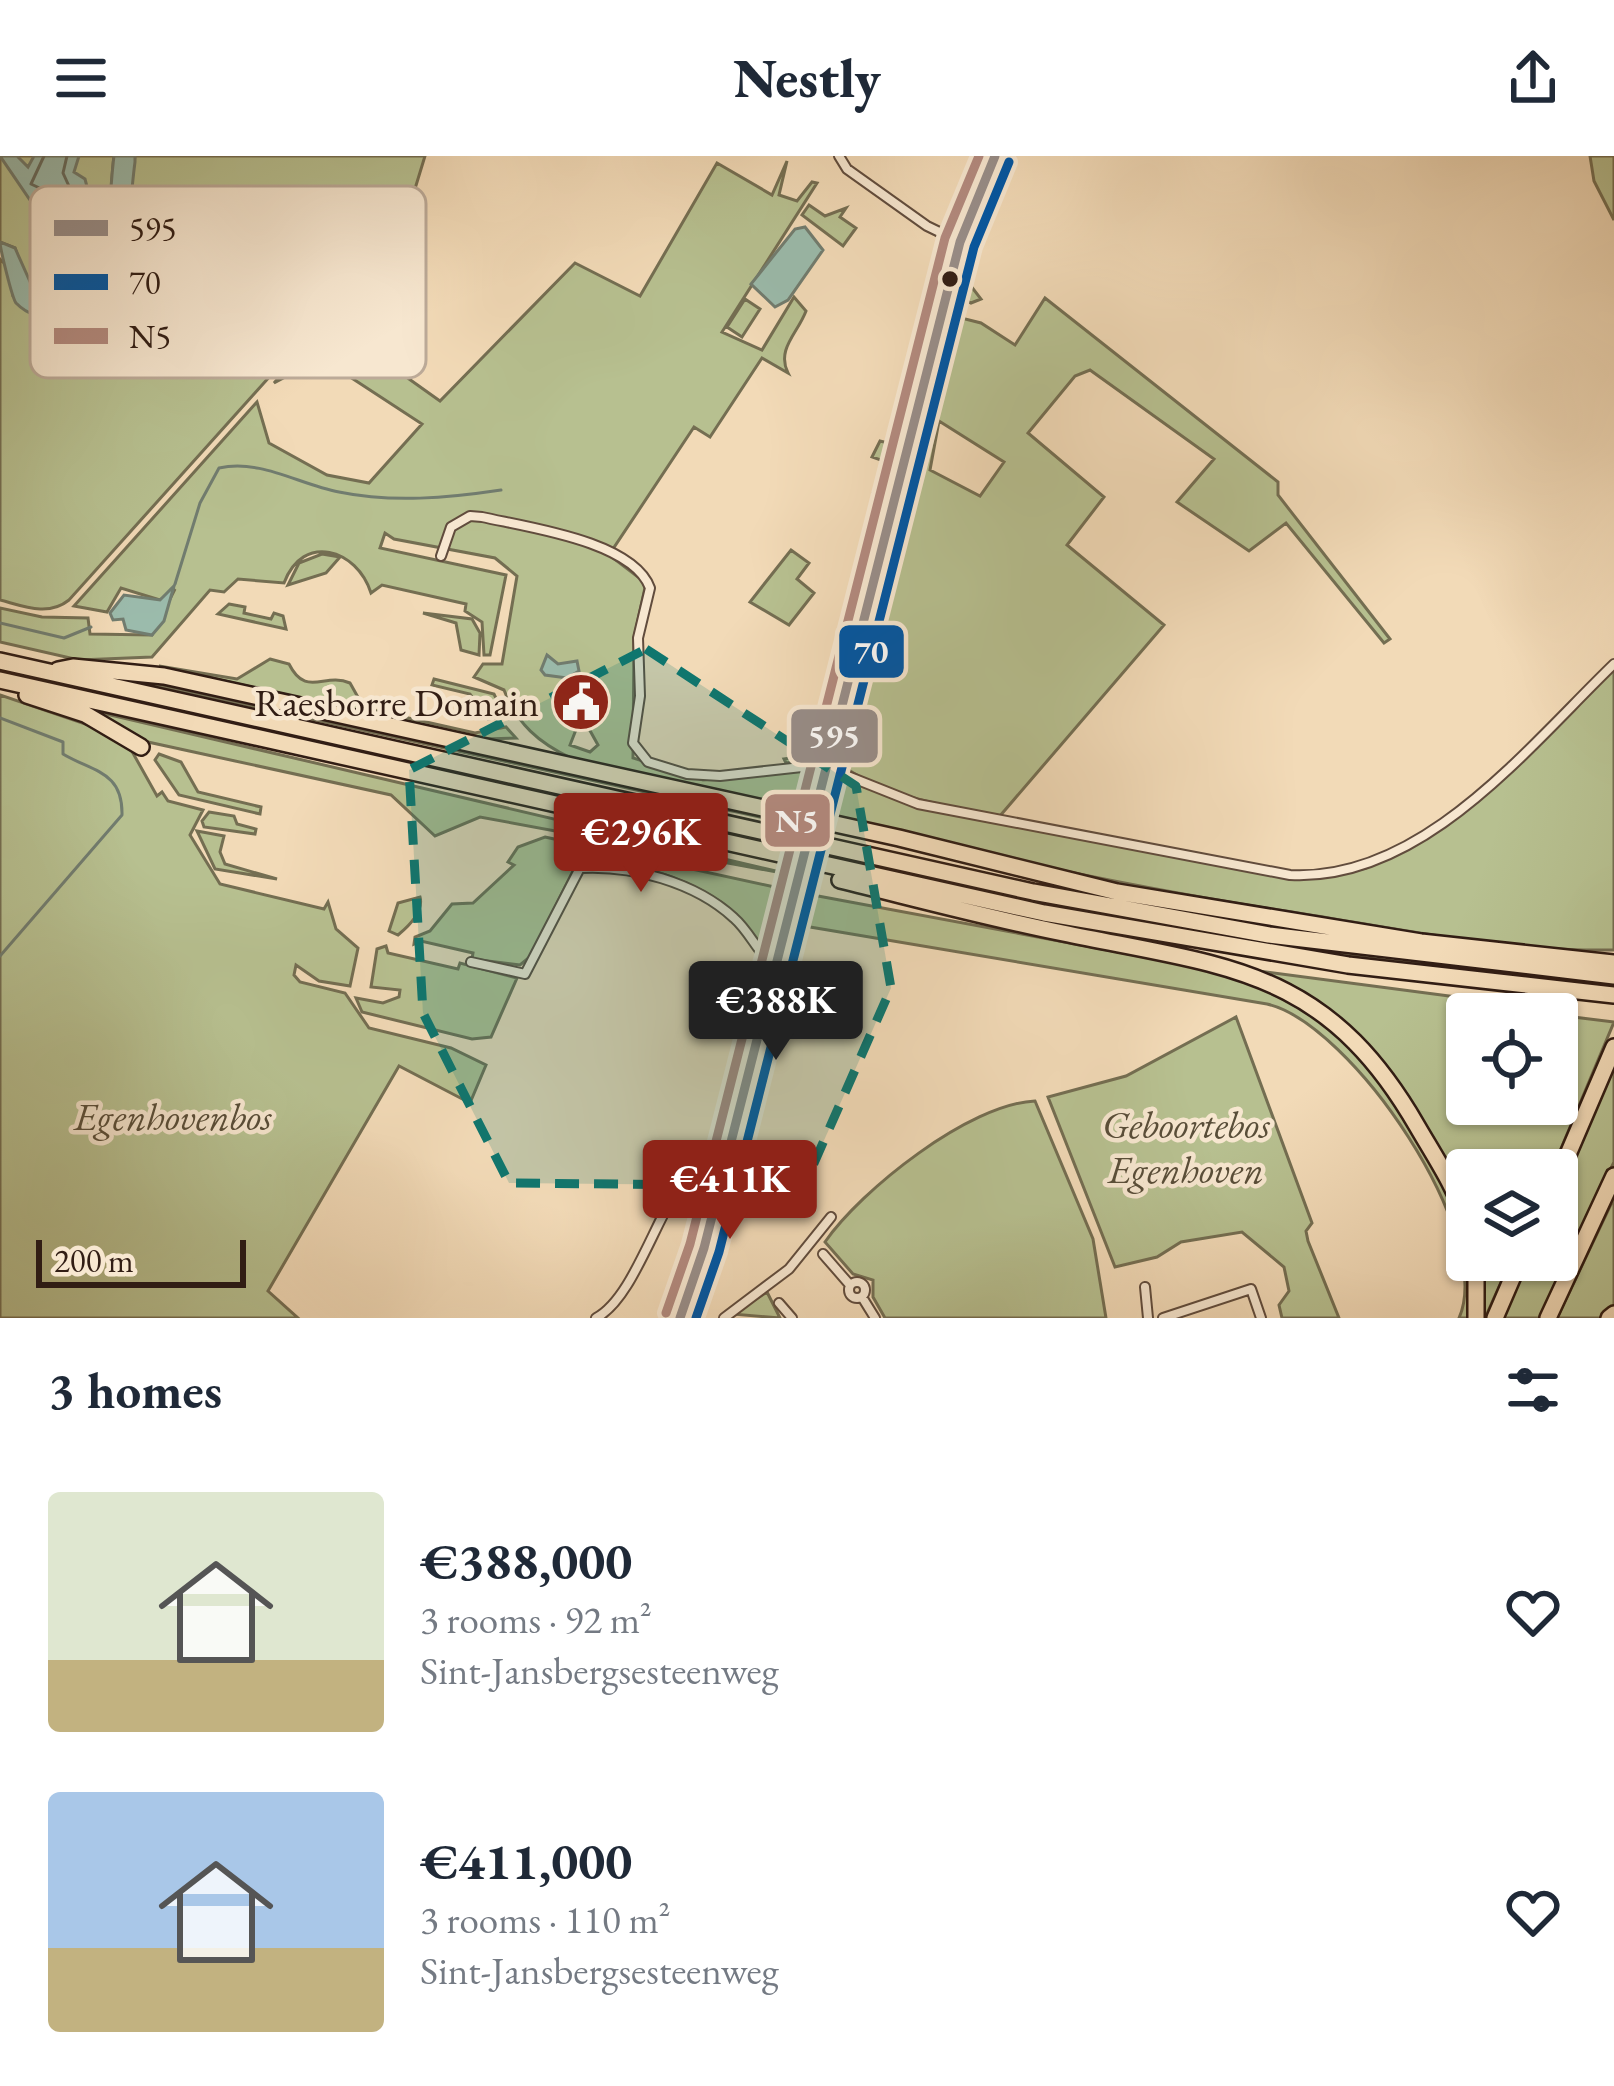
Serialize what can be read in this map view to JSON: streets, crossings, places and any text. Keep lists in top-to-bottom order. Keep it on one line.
{"parks":["Egenhovenbos","Geboortebos Egenhoven"],"places":{"public building":["Raesborre Domain"]},"lines":["transit line 595","transit line N5","transit line 70"],"legend":["595","70","N5"],"scale_bar":"200 m","page":{"header":"Nestly","price":["€296K","€388K","€411K"],"scale":"200 m","heading":"3 homes","list":[{"name":"€388,000","note":"3 rooms · 92 m² · Sint-Jansbergsesteenweg"},{"name":"€411,000","note":"3 rooms · 110 m² · Sint-Jansbergsesteenweg"}]}}
